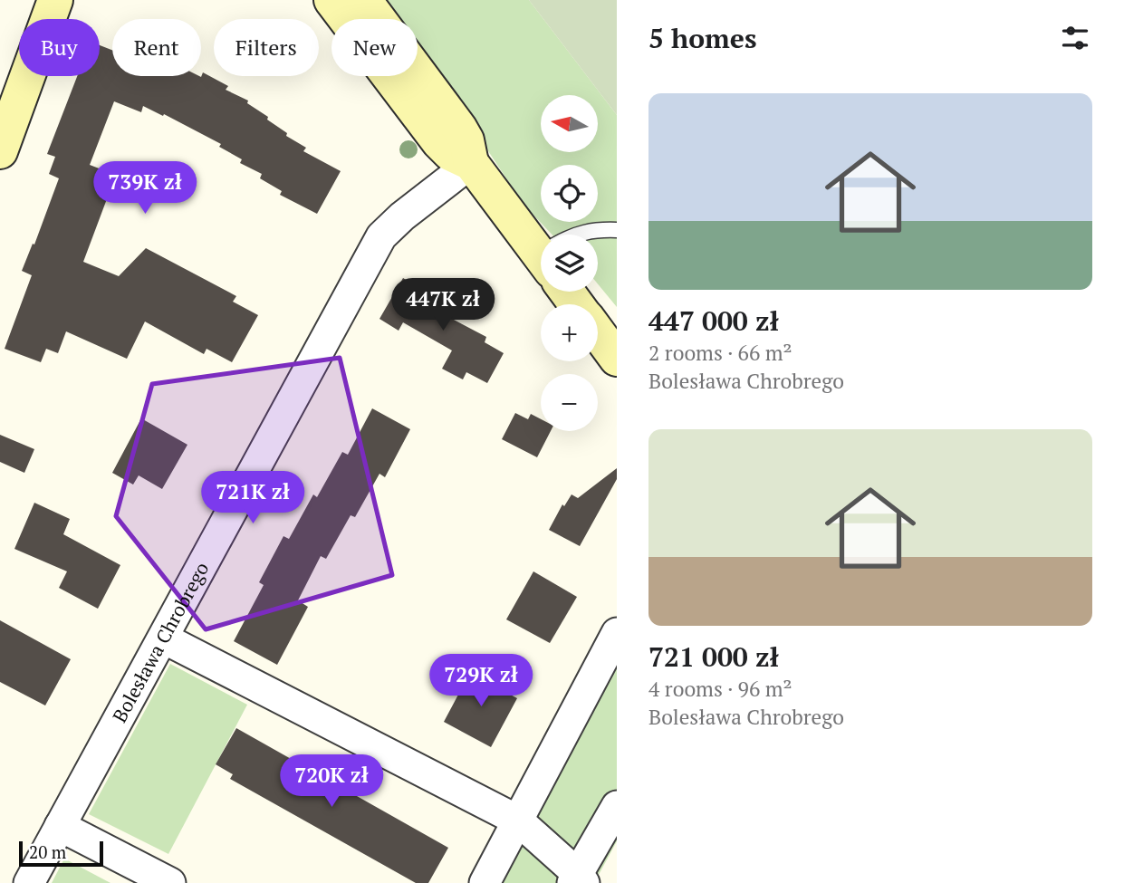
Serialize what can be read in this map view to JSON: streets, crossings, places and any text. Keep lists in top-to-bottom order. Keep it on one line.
{"streets":{"street":["Bolesława Chrobrego"]},"scale_bar":"20 m","north":"left","page":{"heading":"5 homes","chip":["Buy","Rent","Filters","New"],"list":[{"name":"447 000 zł","note":"2 rooms · 66 m² · Bolesława Chrobrego"},{"name":"721 000 zł","note":"4 rooms · 96 m² · Bolesława Chrobrego"}],"map_buttons":["+","−"],"price":["739K zł","447K zł","721K zł","729K zł","720K zł"],"scale":"20 m"}}
